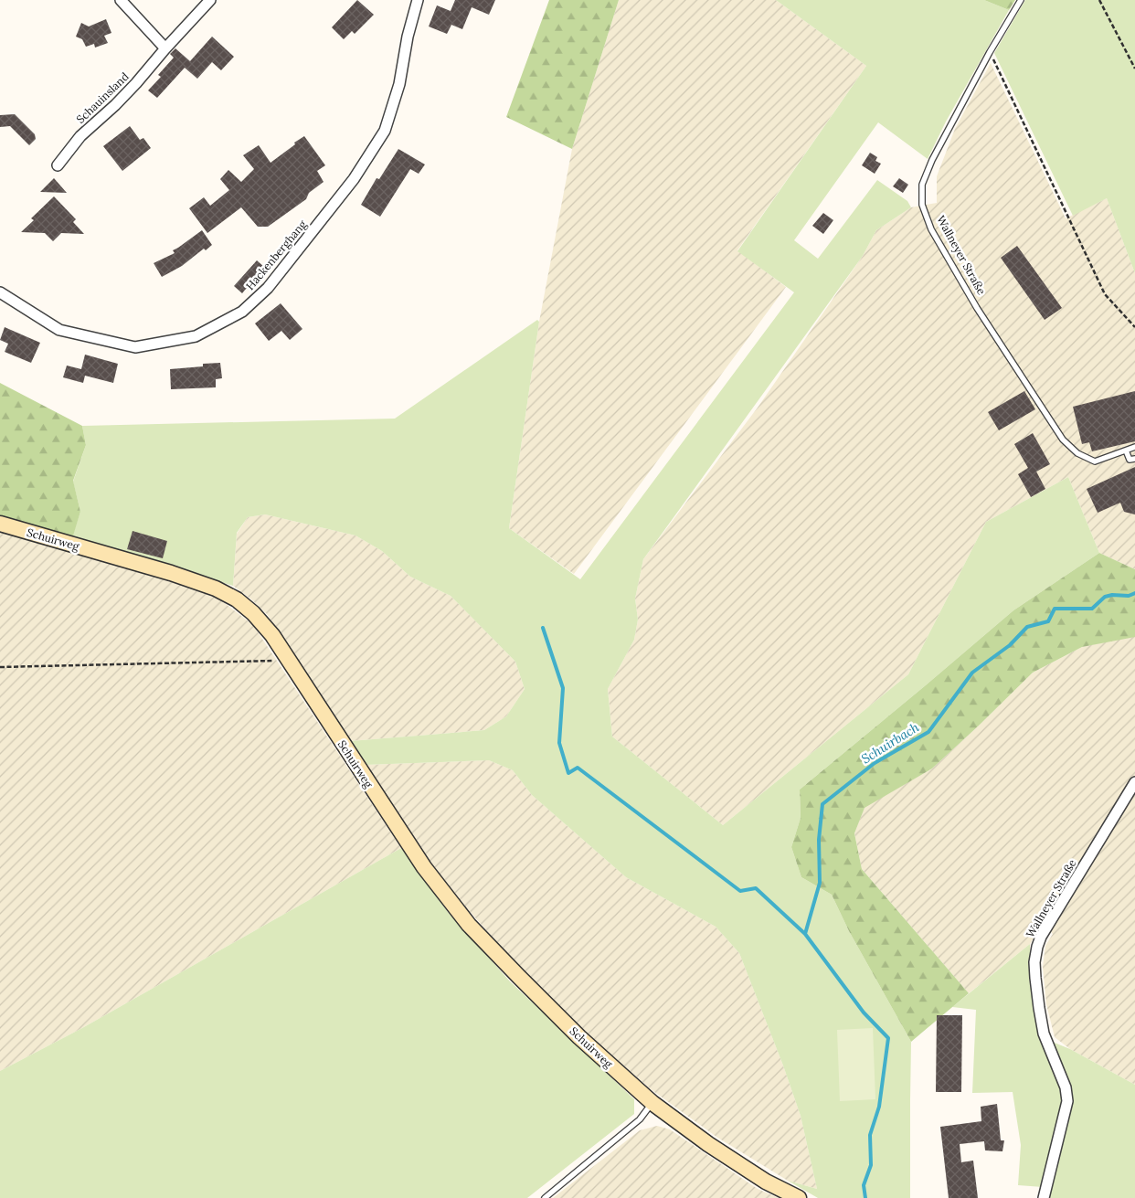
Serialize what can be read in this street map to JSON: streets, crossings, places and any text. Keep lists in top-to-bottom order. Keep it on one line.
{"streets":{"main road":["Schuirweg"],"street":["Schauinsland","Hackenberghang","Wallneyer Straße"]},"water":["Schuirbach"]}
